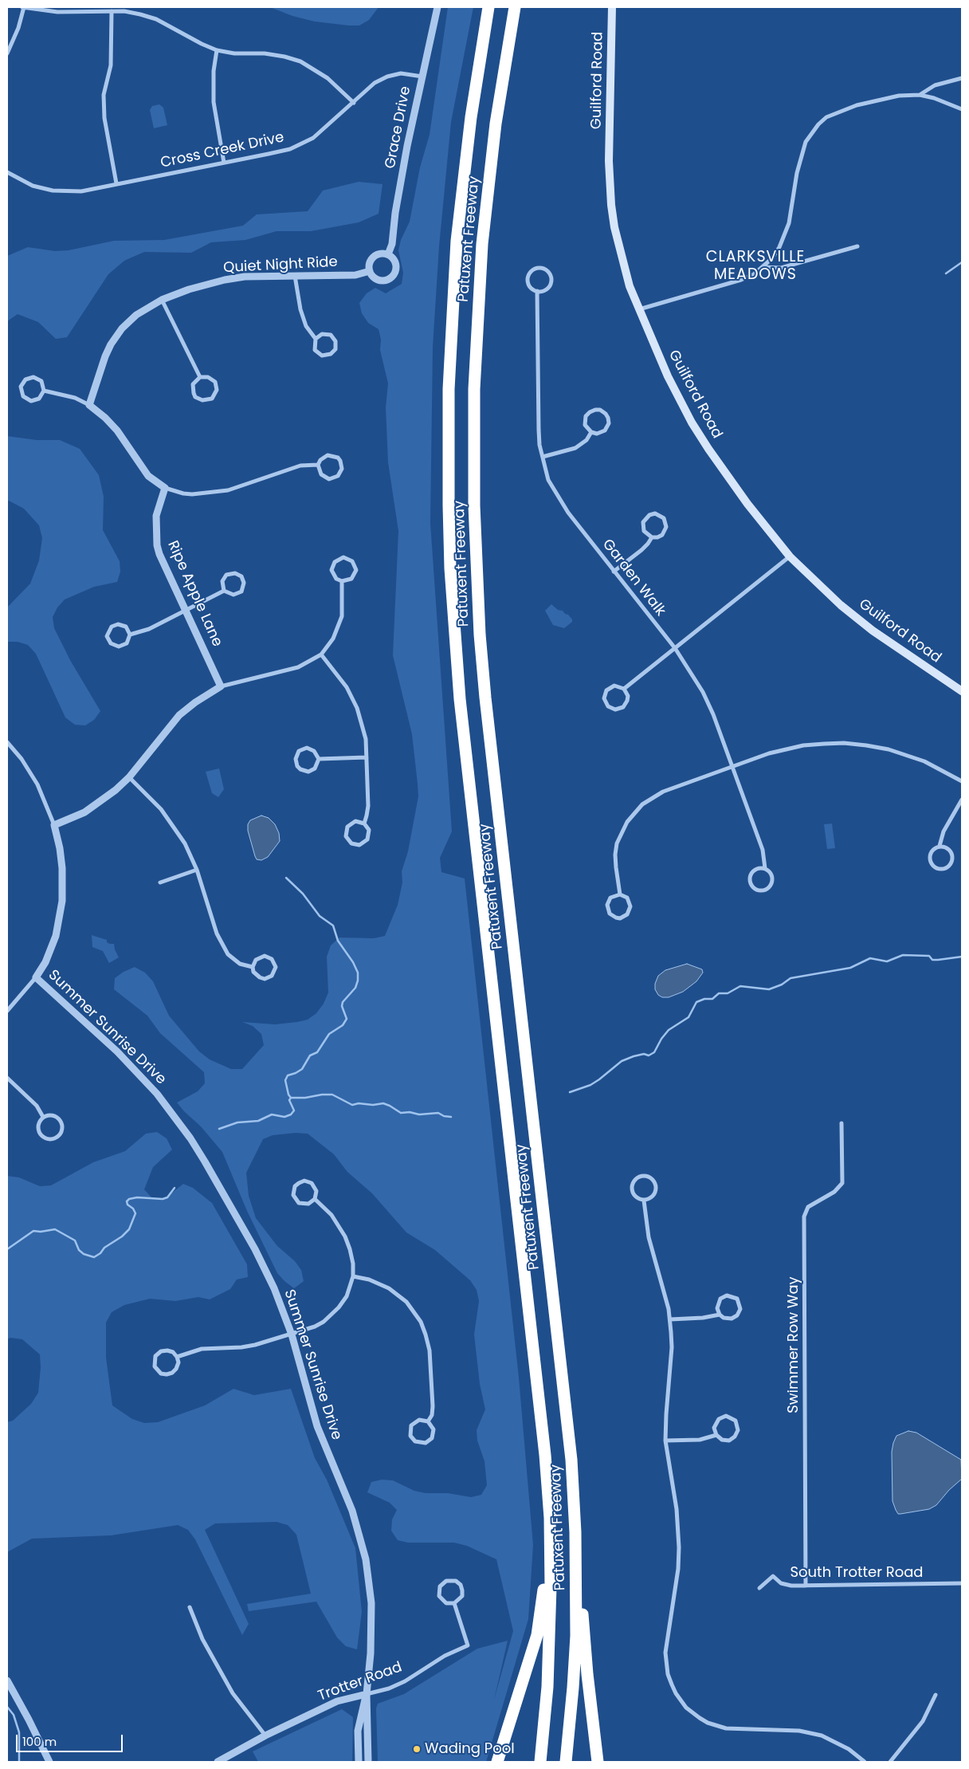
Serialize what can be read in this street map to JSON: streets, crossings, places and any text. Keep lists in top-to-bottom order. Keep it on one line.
{"streets":{"highway":["Patuxent Freeway"],"main road":["Guilford Road"],"street":["Grace Drive","Cross Creek Drive","Quiet Night Ride","Garden Walk","Ripe Apple Lane","Summer Sunrise Drive","Swimmer Row Way","South Trotter Road","Trotter Road"]},"crossings":[["Grace Drive","Cross Creek Drive"],["Grace Drive","Quiet Night Ride"],["Summer Sunrise Drive","Trotter Road"],["Swimmer Row Way","South Trotter Road"]],"districts":["CLARKSVILLE MEADOWS"],"places":["Wading Pool"],"scale_bar":"100 m"}
